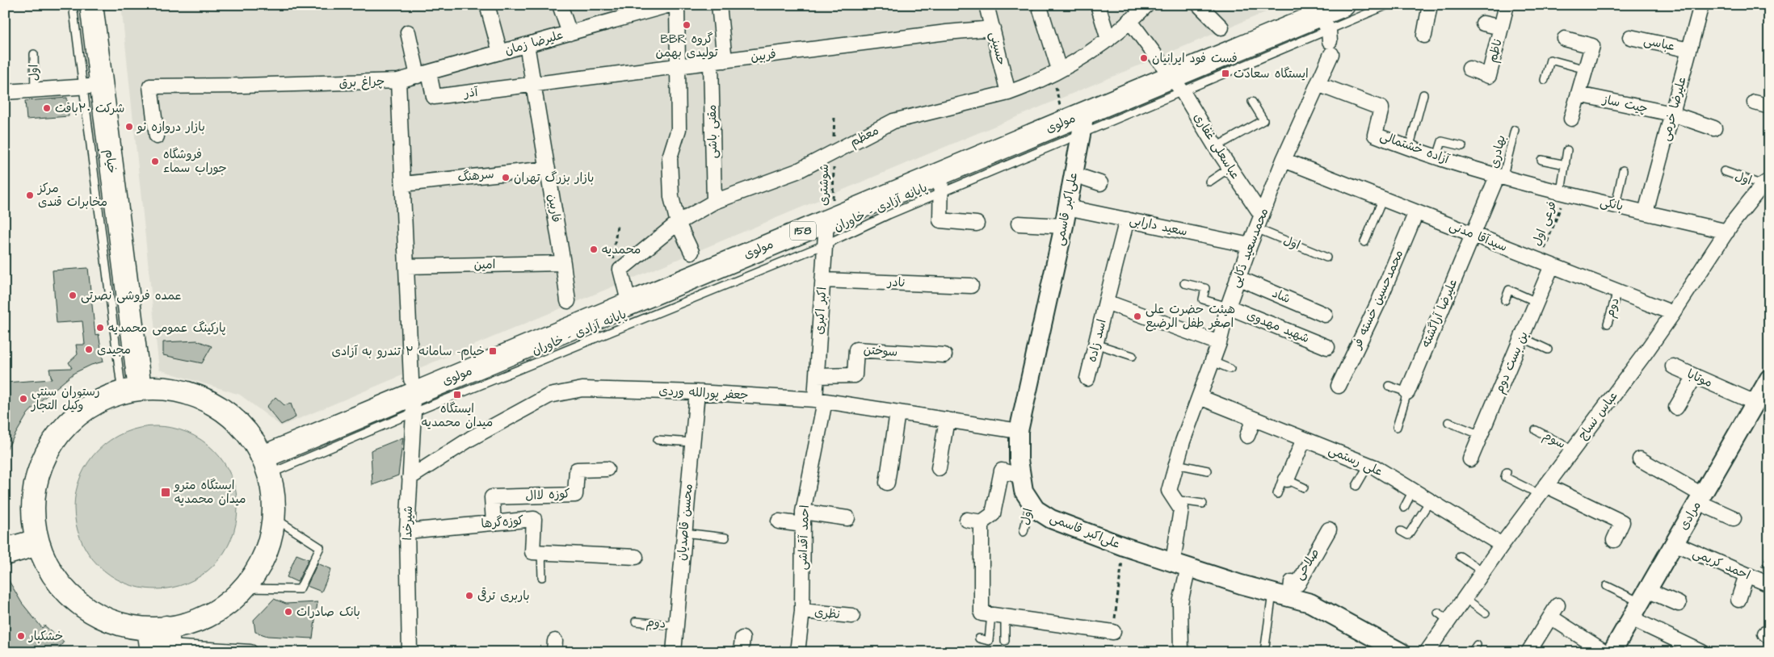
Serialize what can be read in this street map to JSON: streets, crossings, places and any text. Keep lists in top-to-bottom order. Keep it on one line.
{"streets":{"main road":["مولوی","خیام","158"],"street":["علیرضا زمان","عباسی","حسینی","ناظم","فربین","چراغ برق","آذر","چیت ساز","علیرضا خرمی","مقنی باشی","معظم","عباسعلی غفاری","آزاده خشتمالی","سرهنگ","بانکی","فاربین","علی‌اکبر قاسمی","سعید دارابی","سیدآقا مدنی","محمدسعید ذکایی","امین","نادر","شاد","محمدحسین خسته فر","اکبر اکبری","علیرضا آراگشته","شهید مهدوی","اسد زاده","سوختن","بن بست دوم","موتابا","جعفر پورالله وردی","عباس نساج","علی رستمی","کوزه لاال","مرادی","کوزه‌گرها","محسن قاصدیان","شیرخدا","احمد آقداشی","صلاحی","احمد کریمی","نظری"],"lane":["اول","بهادری","پایانه آزادی - خاوران","دوم","سوم"],"path":["شوشتری","فرعی اول"]},"crossings":[["علیرضا زمان","چراغ برق"],["علیرضا زمان","آذر"],["علیرضا زمان","فاربین"],["عباسی","علیرضا خرمی"],["حسینی","فربین"],["حسینی","معظم"],["فربین","آذر"],["فربین","مقنی باشی"],["فربین","فاربین"],["اول","عباسعلی غفاری"],["اول","علی‌اکبر قاسمی"],["اول","محمدسعید ذکایی"],["اول","عباس نساج"],["چراغ برق","مولوی"],["چراغ برق","سرهنگ"],["چراغ برق","پایانه آزادی - خاوران"],["چراغ برق","امین"],["چراغ برق","شیرخدا"],["آذر","فاربین"],["چیت ساز","علیرضا خرمی"],["علیرضا خرمی","بانکی"],["مولوی","عباسعلی غفاری"],["مولوی","شوشتری"],["مولوی","پایانه آزادی - خاوران"],["مولوی","علی‌اکبر قاسمی"],["مولوی","محمدسعید ذکایی"],["مولوی","اکبر اکبری"],["مولوی","شیرخدا"],["مقنی باشی","معظم"],["معظم","عباسعلی غفاری"],["معظم","شوشتری"],["عباسعلی غفاری","محمدسعید ذکایی"],["آزاده خشتمالی","بهادری"],["آزاده خشتمالی","بانکی"],["آزاده خشتمالی","محمدسعید ذکایی"],["آزاده خشتمالی","علیرضا آراگشته"],["بهادری","بانکی"],["بهادری","علیرضا آراگشته"],["سرهنگ","فاربین"],["شوشتری","اکبر اکبری"],["بانکی","فرعی اول"],["بانکی","علیرضا آراگشته"],["بانکی","عباس نساج"],["پایانه آزادی - خاوران","اکبر اکبری"],["پایانه آزادی - خاوران","شیرخدا"],["فاربین","امین"],["علی‌اکبر قاسمی","سعید دارابی"],["علی‌اکبر قاسمی","محمدسعید ذکایی"],["علی‌اکبر قاسمی","جعفر پورالله وردی"],["علی‌اکبر قاسمی","صلاحی"],["فرعی اول","سیدآقا مدنی"],["فرعی اول","بن بست دوم"],["سعید دارابی","محمدسعید ذکایی"],["سعید دارابی","اسد زاده"],["سیدآقا مدنی","محمدسعید ذکایی"],["سیدآقا مدنی","محمدحسین خسته فر"],["سیدآقا مدنی","دوم"],["سیدآقا مدنی","علیرضا آراگشته"],["سیدآقا مدنی","بن بست دوم"],["سیدآقا مدنی","عباس نساج"],["محمدسعید ذکایی","شاد"],["محمدسعید ذکایی","شهید مهدوی"],["محمدسعید ذکایی","علی رستمی"],["نادر","اکبر اکبری"],["دوم","محسن قاصدیان"],["اکبر اکبری","سوختن"],["اکبر اکبری","جعفر پورالله وردی"],["اکبر اکبری","احمد آقداشی"],["موتابا","مرادی"],["جعفر پورالله وردی","محسن قاصدیان"],["جعفر پورالله وردی","شیرخدا"],["جعفر پورالله وردی","احمد آقداشی"],["عباس نساج","سوم"],["عباس نساج","علی رستمی"],["کوزه لاال","کوزه‌گرها"],["مرادی","احمد کریمی"],["کوزه‌گرها","شیرخدا"],["احمد آقداشی","نظری"]],"places":{"other":["BBR گروه تولیدی بهمن","فست فود ایرانیان","شرکت ۲۰بافت","بازار دروازه نو","فروشگاه جوراب سماء","بازار بزرگ تهران","مرکز مخابرات قندی","محمدیه","عمده فروشی نصرتی","هیئت حضرت علی اصغر طفل الرضیع","پارکینگ عمومی محمدیه","مجیدی","رستوران سنتی وکیل التجار","باربری ترقی","بانک صادرات","خشکبار"],"transit":["ایستگاه سعادت","خیام- سامانه ۲ تندرو به آزادی","ایستگاه میدان محمدیه","ایستگاه مترو میدان محمدیه"]}}
